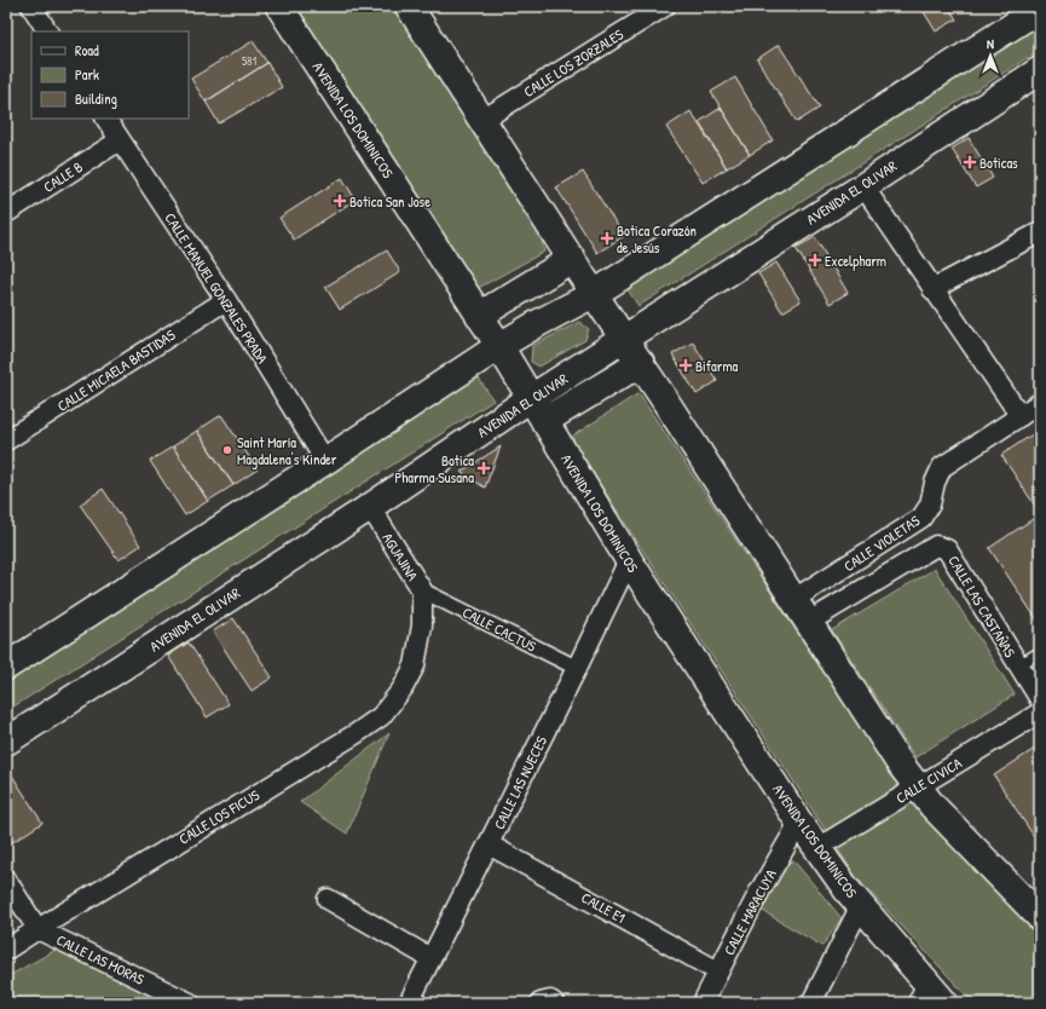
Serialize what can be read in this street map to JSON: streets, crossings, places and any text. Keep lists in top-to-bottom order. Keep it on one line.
{"streets":{"main road":["AVENIDA LOS DOMINICOS","AVENIDA EL OLIVAR"],"street":["CALLE LOS ZORZALES","CALLE B","CALLE MANUEL GONZALES PRADA","CALLE MICAELA BASTIDAS","CALLE VIOLETAS","AGUAJINA","CALLE LAS CASTAÑAS","CALLE CACTUS","CALLE CIVICA","CALLE LAS NUECES","CALLE LOS FICUS","CALLE E1","CALLE MARACUYA","CALLE LAS MORAS"]},"crossings":[["AVENIDA LOS DOMINICOS","AVENIDA EL OLIVAR"],["AVENIDA LOS DOMINICOS","CALLE CIVICA"],["AVENIDA LOS DOMINICOS","CALLE LAS NUECES"],["AVENIDA LOS DOMINICOS","CALLE MARACUYA"],["CALLE B","CALLE MANUEL GONZALES PRADA"],["AVENIDA EL OLIVAR","AGUAJINA"],["CALLE MANUEL GONZALES PRADA","CALLE MICAELA BASTIDAS"],["AGUAJINA","CALLE CACTUS"],["AGUAJINA","CALLE LOS FICUS"],["CALLE CACTUS","CALLE LAS NUECES"],["CALLE LAS NUECES","CALLE E1"],["CALLE LOS FICUS","CALLE LAS MORAS"],["CALLE E1","CALLE MARACUYA"]],"places":{"health":["Boticas","Botica San Jose","Botica Corazón de Jesús","Excelpharm","Bifarma","Botica Pharma Susana"],"other":["Saint María Magdalena's Kinder"]},"house_numbers":["581"],"legend":["Road","Park","Building"],"north":"top"}
